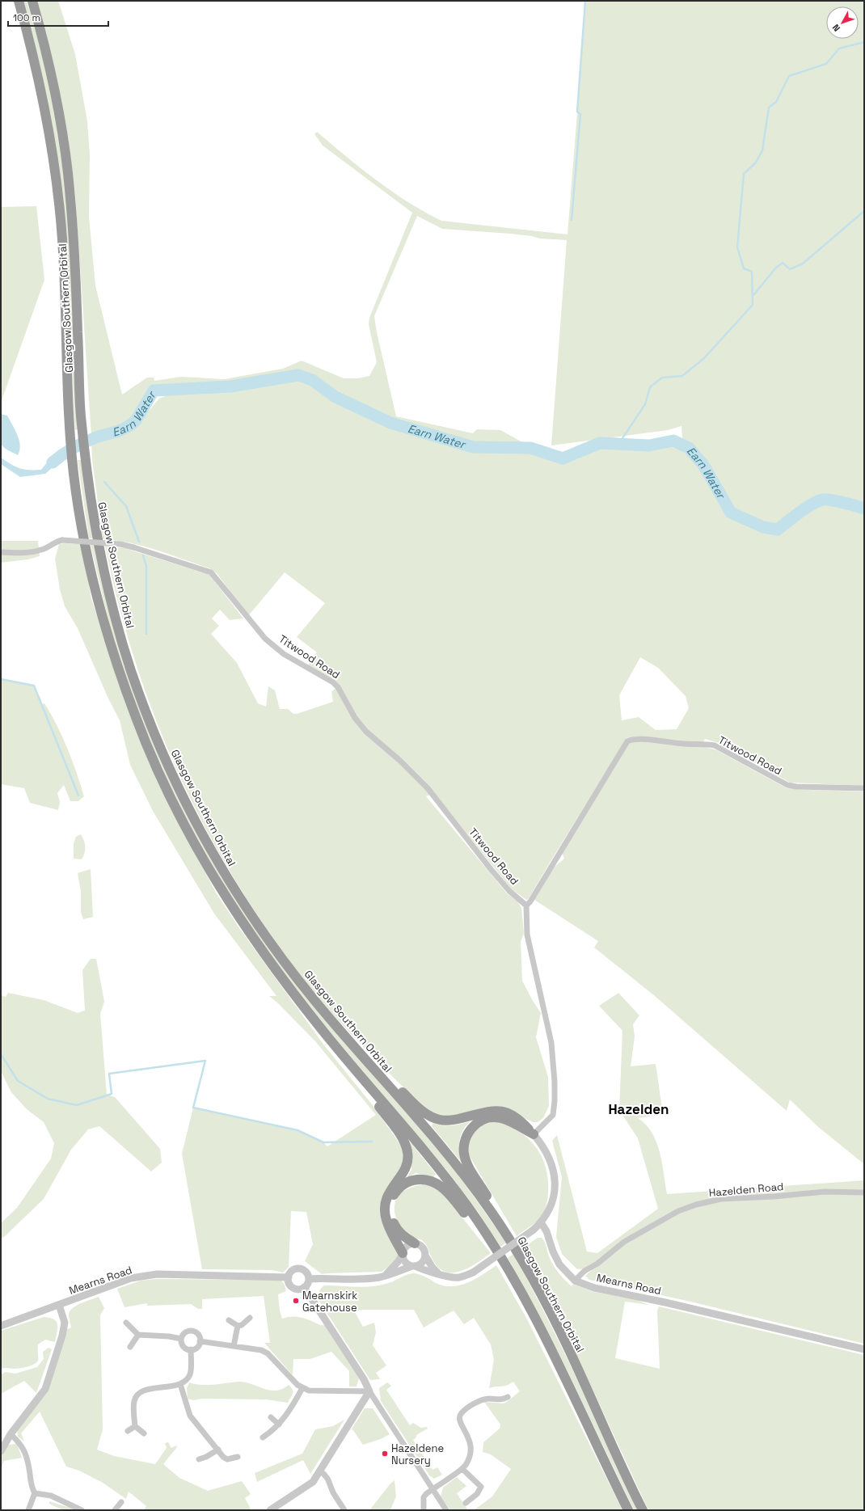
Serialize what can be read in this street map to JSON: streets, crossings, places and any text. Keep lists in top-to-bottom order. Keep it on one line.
{"streets":{"highway":["Glasgow Southern Orbital"],"street":["Titwood Road","Hazelden Road","Mearns Road"]},"crossings":[["Hazelden Road","Mearns Road"]],"districts":["Hazelden"],"water":["Earn Water"],"places":["Mearnskirk Gatehouse","Hazeldene Nursery"],"scale_bar":"100 m","north":"bottom left"}
